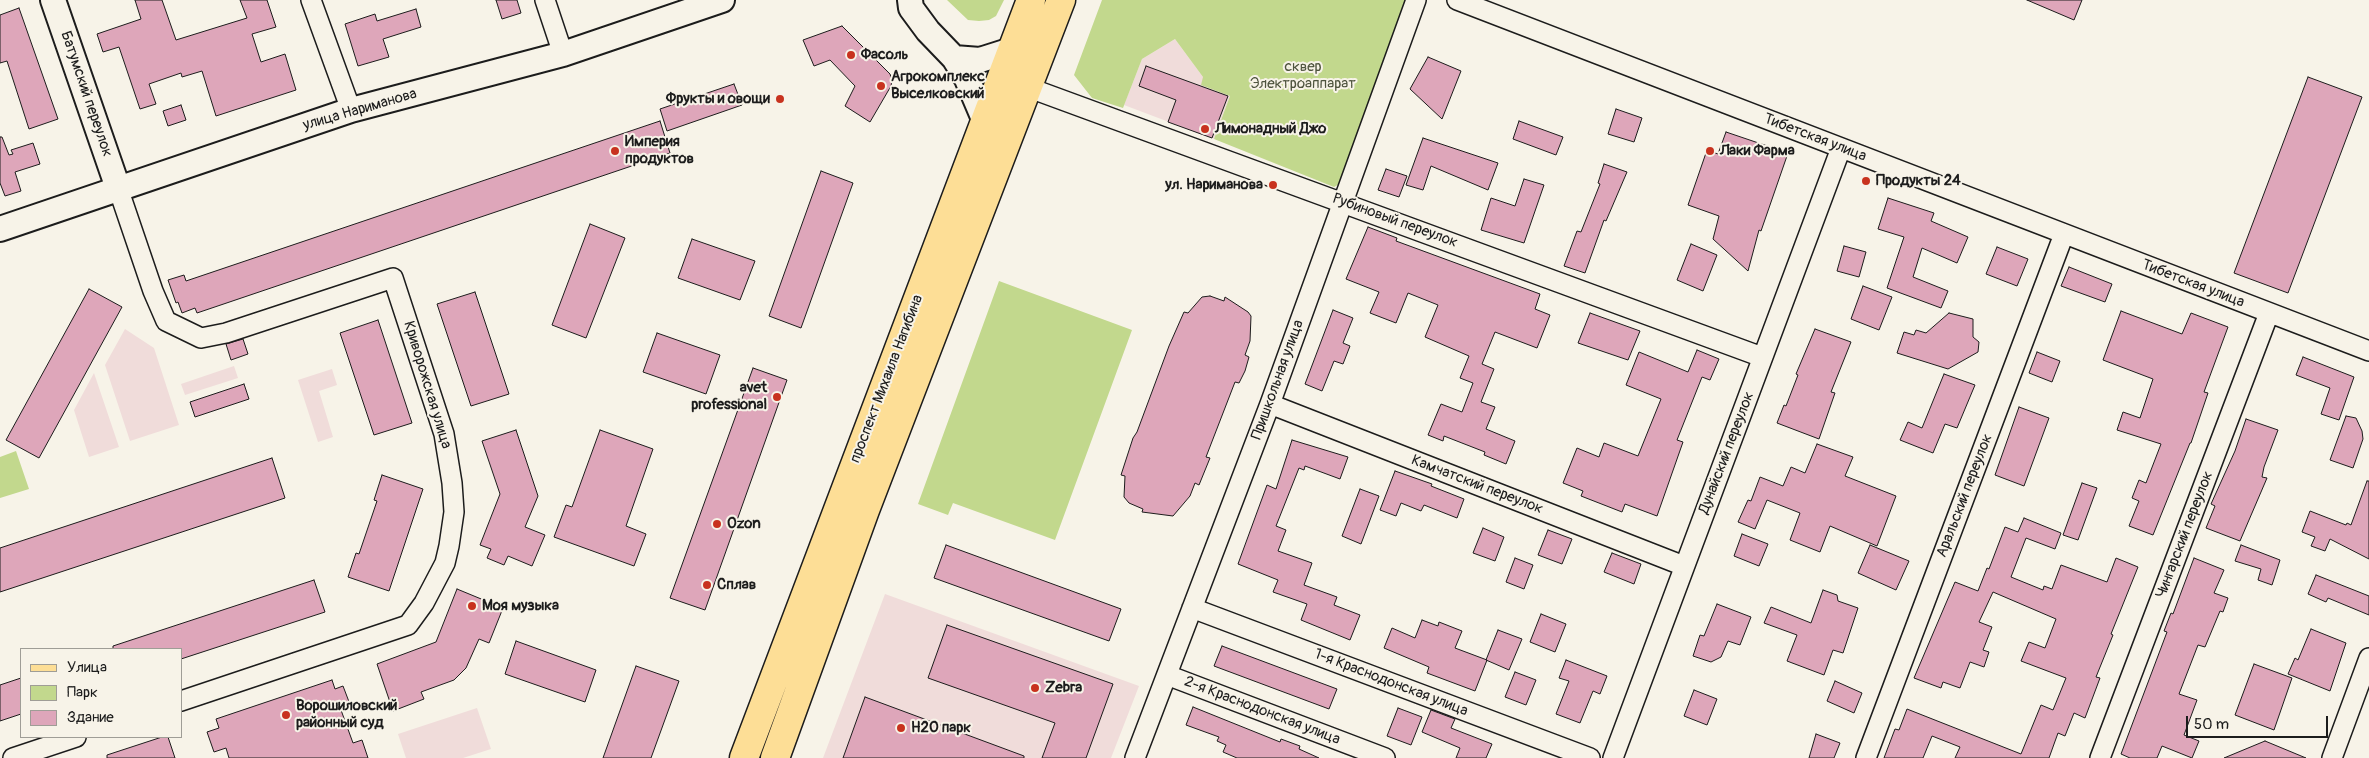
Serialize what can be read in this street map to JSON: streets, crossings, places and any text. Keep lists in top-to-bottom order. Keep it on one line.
{"streets":{"main road":["проспект Михаила Нагибина"],"street":["Батумский переулок","улица Нариманова","Тибетская улица","Рубиновый переулок","Пришкольная улица","Криворожская улица","Дунайский переулок","Камчатский переулок","Аральский переулок","Чингарский переулок","1-я Краснодонская улица","2-я Краснодонская улица"]},"crossings":[["Батумский переулок","улица Нариманова"],["Батумский переулок","Криворожская улица"],["улица Нариманова","Криворожская улица"],["Тибетская улица","Дунайский переулок"],["Тибетская улица","Аральский переулок"],["Тибетская улица","Чингарский переулок"],["Рубиновый переулок","проспект Михаила Нагибина"],["Рубиновый переулок","Пришкольная улица"],["Рубиновый переулок","Дунайский переулок"],["Пришкольная улица","Камчатский переулок"],["Пришкольная улица","1-я Краснодонская улица"],["Пришкольная улица","2-я Краснодонская улица"],["Дунайский переулок","Камчатский переулок"]],"parks":["cквер Электроаппарат"],"places":["Фасоль","Агрокомплекс Выселковский","Фрукты и овощи","Лимонадный Джо","Империя продуктов","Лаки Фарма","Продукты 24","ул. Нариманова","avet professional","Ozon","Сплав","Моя музыка","Zebra","Ворошиловский районный суд","H2O парк"],"legend":["Улица","Парк","Здание"],"scale_bar":"50 m"}
